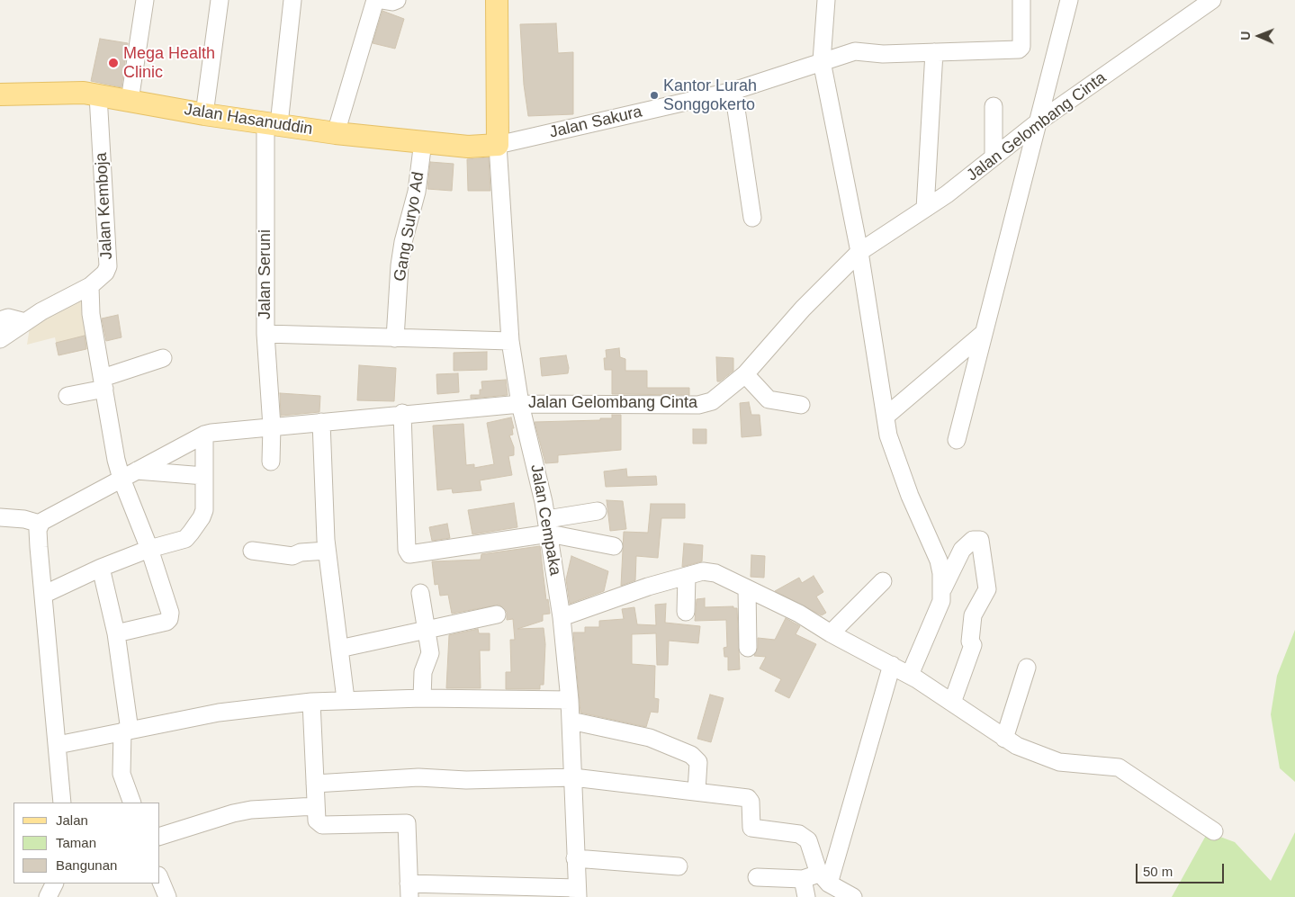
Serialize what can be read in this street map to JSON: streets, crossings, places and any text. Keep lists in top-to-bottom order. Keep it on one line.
{"streets":{"main road":["Jalan Hasanuddin"],"street":["Jalan Sakura","Jalan Gelombang Cinta","Jalan Kemboja","Gang Suryo Ad","Jalan Seruni","Jalan Cempaka"]},"crossings":[["Jalan Hasanuddin","Jalan Sakura"],["Jalan Hasanuddin","Jalan Kemboja"],["Jalan Hasanuddin","Gang Suryo Ad"],["Jalan Hasanuddin","Jalan Seruni"],["Jalan Hasanuddin","Jalan Cempaka"],["Jalan Sakura","Jalan Cempaka"],["Jalan Gelombang Cinta","Jalan Seruni"],["Jalan Gelombang Cinta","Jalan Cempaka"]],"places":["Mega Health Clinic","Kantor Lurah Songgokerto"],"legend":["Jalan","Taman","Bangunan"],"scale_bar":"50 m","north":"left"}
